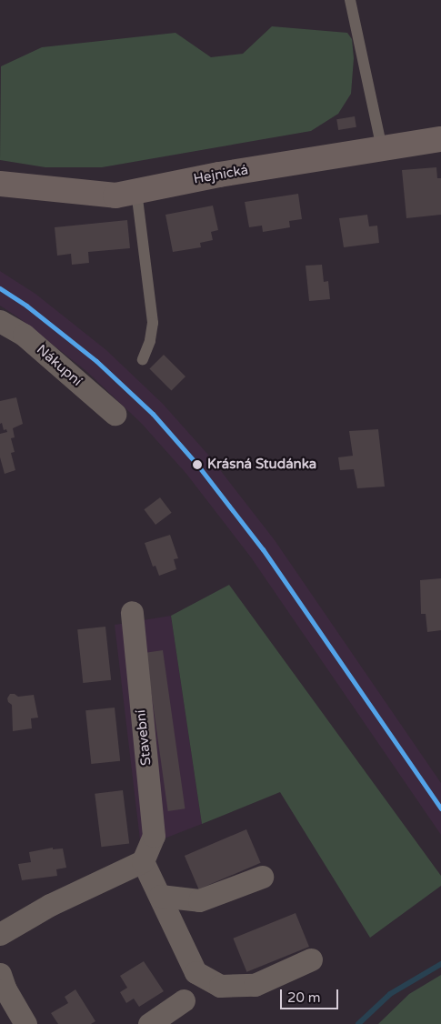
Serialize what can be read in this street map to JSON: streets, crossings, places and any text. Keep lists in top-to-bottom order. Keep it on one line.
{"streets":{"main road":["Hejnická"],"street":["Nákupní","Stavební"]},"places":["Krásná Studánka"],"scale_bar":"20 m"}
